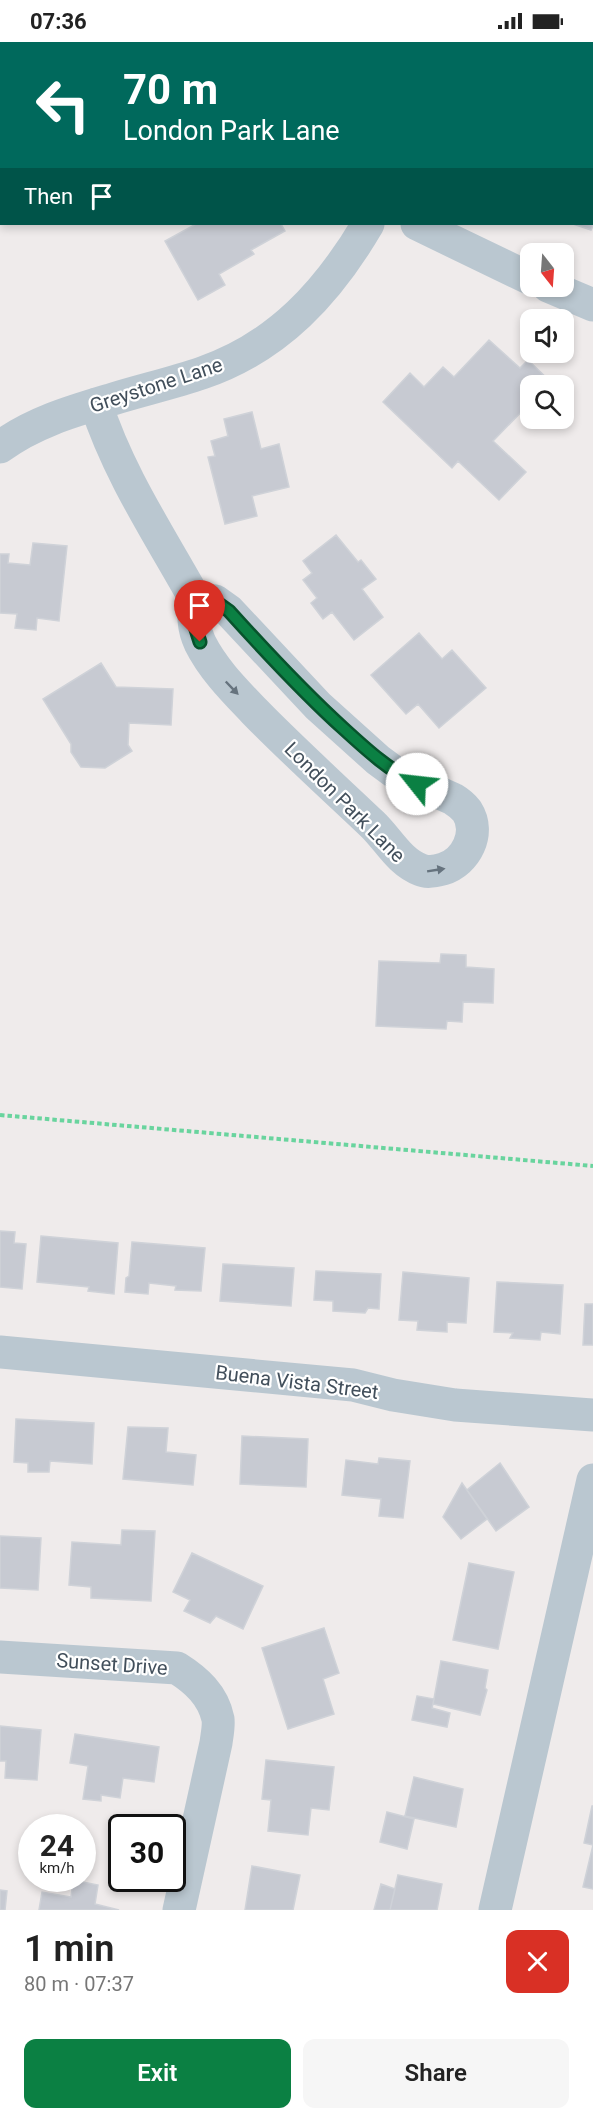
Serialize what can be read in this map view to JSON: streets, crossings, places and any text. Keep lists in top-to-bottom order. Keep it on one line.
{"streets":{"street":["Greystone Lane","London Park Lane","Buena Vista Street","Sunset Drive"]},"crossings":[["Greystone Lane","London Park Lane"]],"north":"bottom","page":{"status":"07:36","turn":["70 m","London Park Lane"],"then":"Then","speed":"24 km/h","limit":"30","heading":["1 min","80 m · 07:37"],"buttons":["Exit","Share"]}}
